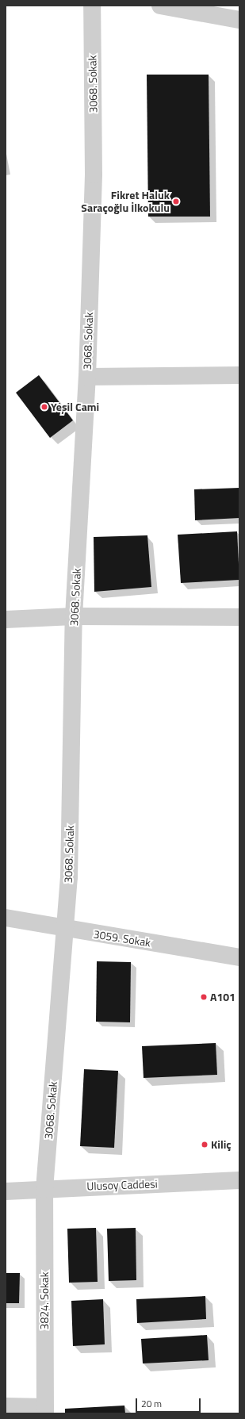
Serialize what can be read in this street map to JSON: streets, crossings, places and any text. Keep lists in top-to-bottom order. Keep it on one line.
{"streets":{"street":["3068. Sokak","3059. Sokak","Ulusoy Caddesi","3824. Sokak"]},"crossings":[["3068. Sokak","3059. Sokak"],["3068. Sokak","Ulusoy Caddesi"],["3068. Sokak","3824. Sokak"],["Ulusoy Caddesi","3824. Sokak"]],"places":["Fikret Haluk Saraçoğlu İlkokulu","Yeşil Cami","A101","Kiliç"],"scale_bar":"20 m"}
